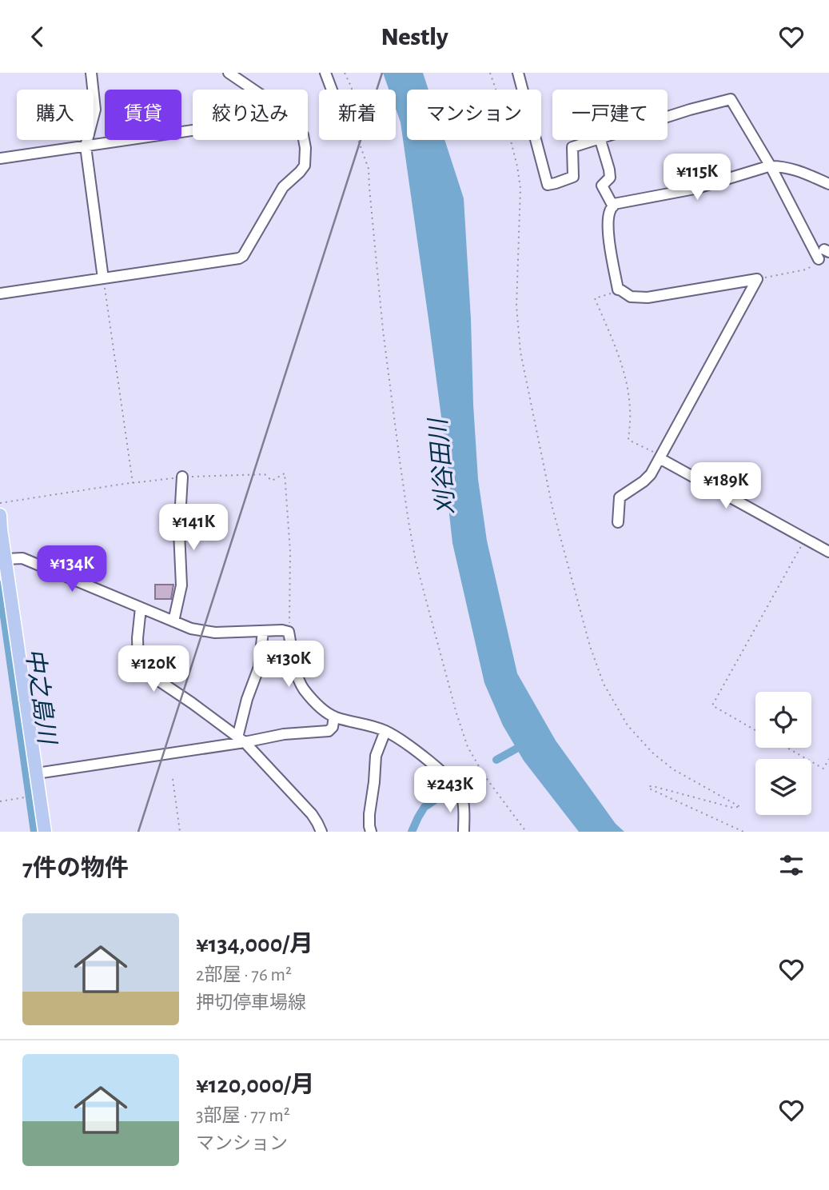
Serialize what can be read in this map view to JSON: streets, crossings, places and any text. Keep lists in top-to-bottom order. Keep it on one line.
{"water":["刈谷田川","中之島川"],"page":{"header":"Nestly","chip":["購入","賃貸","絞り込み","新着","マンション","一戸建て"],"price":["¥115K","¥189K","¥141K","¥134K","¥130K","¥120K","¥243K"],"heading":"7件の物件","list":[{"name":"¥134,000/月","note":"2部屋 · 76 m² · 押切停車場線"},{"name":"¥120,000/月","note":"3部屋 · 77 m² · マンション"}]}}
